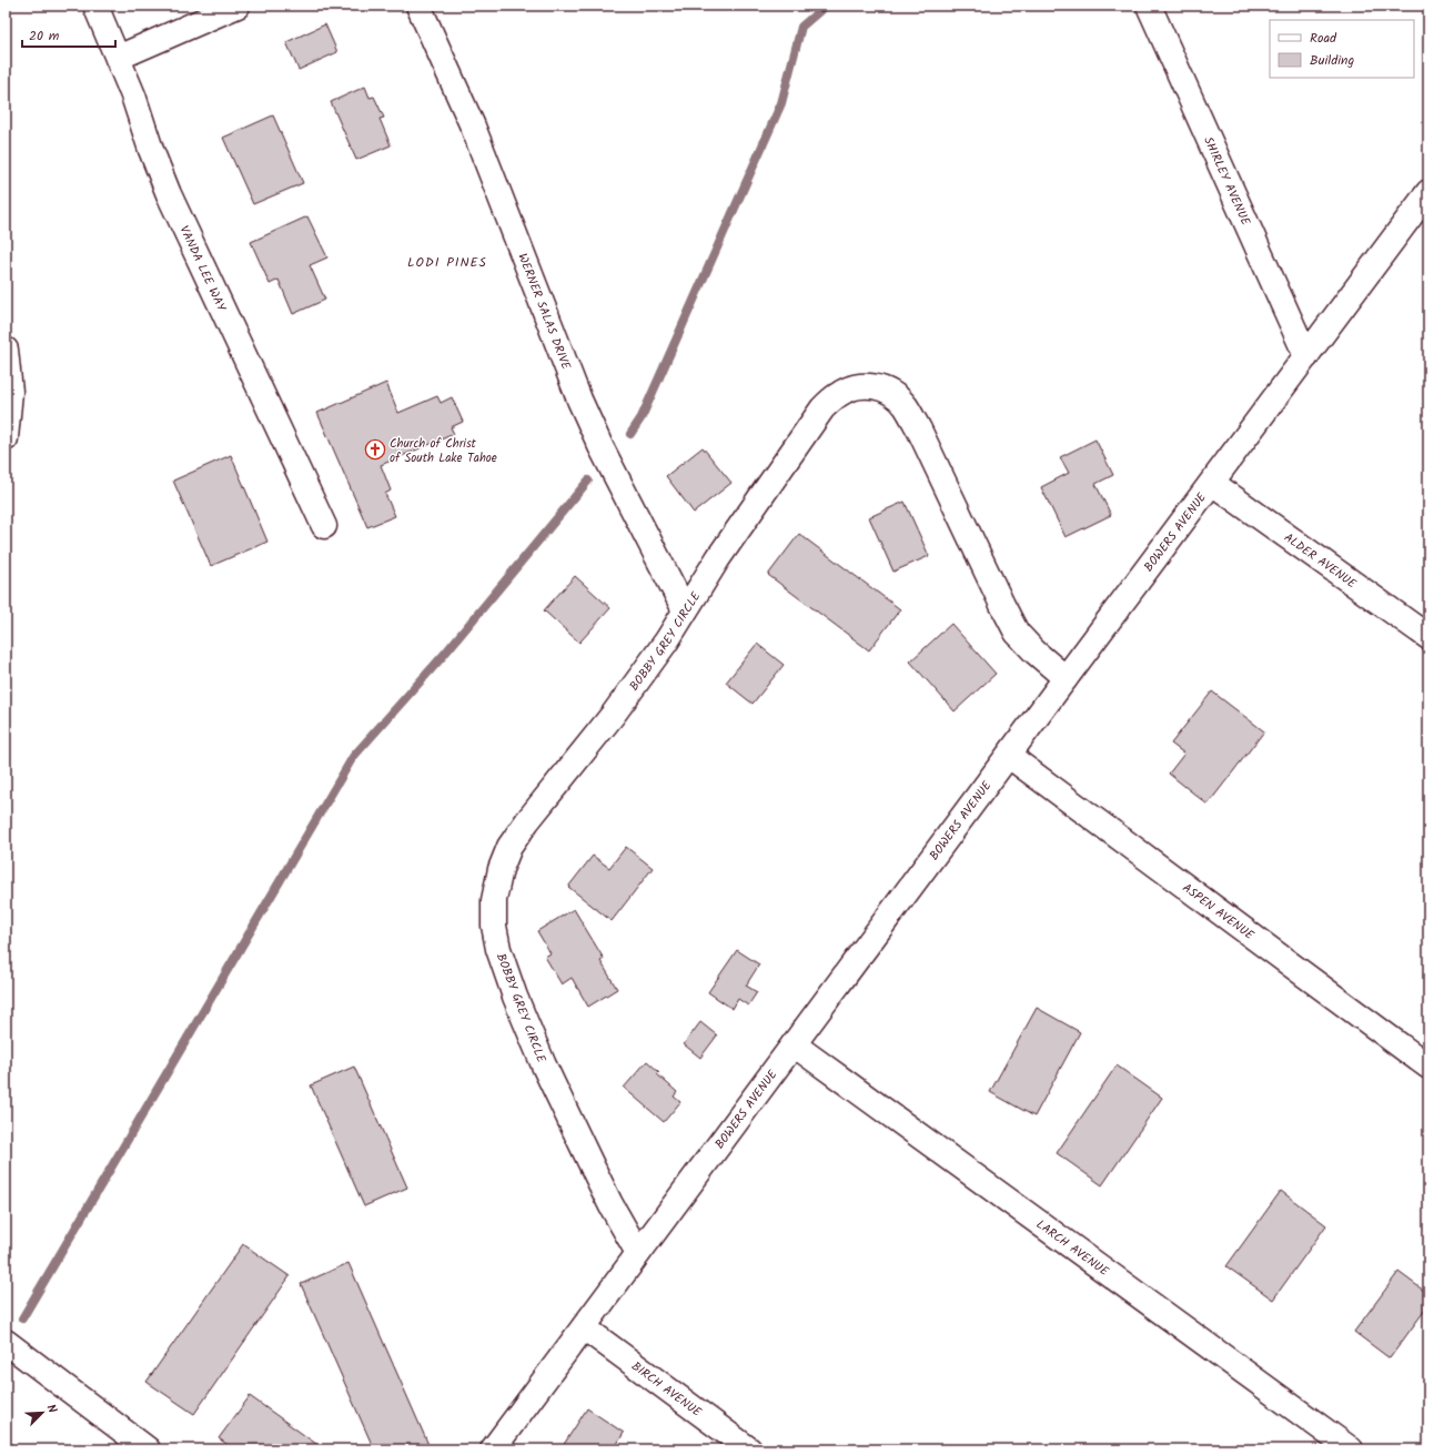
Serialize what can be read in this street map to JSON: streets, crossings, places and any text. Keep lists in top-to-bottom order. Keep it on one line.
{"streets":{"street":["SHIRLEY AVENUE","VANDA LEE WAY","WERNER SALAS DRIVE","BOWERS AVENUE","ALDER AVENUE","BOBBY GREY CIRCLE","ASPEN AVENUE","LARCH AVENUE","BIRCH AVENUE"]},"crossings":[["SHIRLEY AVENUE","BOWERS AVENUE"],["WERNER SALAS DRIVE","BOBBY GREY CIRCLE"],["BOWERS AVENUE","ALDER AVENUE"],["BOWERS AVENUE","BOBBY GREY CIRCLE"],["BOWERS AVENUE","ASPEN AVENUE"],["BOWERS AVENUE","LARCH AVENUE"],["BOWERS AVENUE","BIRCH AVENUE"]],"districts":["LODI PINES"],"places":{"church":["Church of Christ of South Lake Tahoe"]},"legend":["Road","Building"],"scale_bar":"20 m","north":"top right"}
